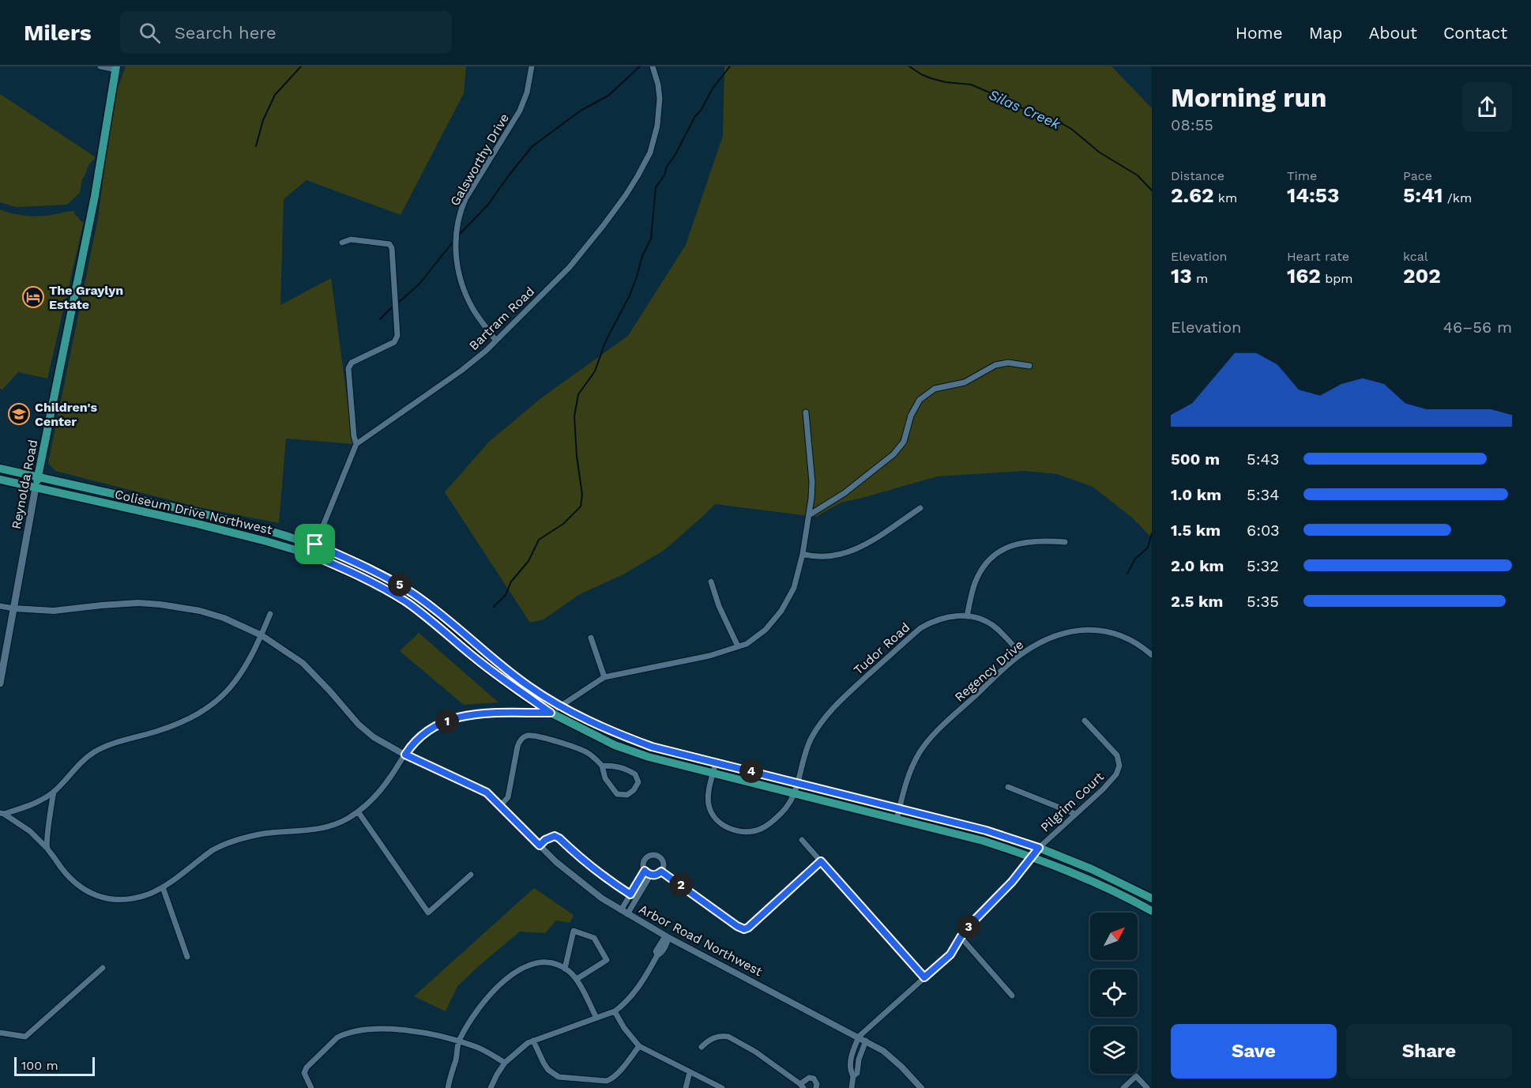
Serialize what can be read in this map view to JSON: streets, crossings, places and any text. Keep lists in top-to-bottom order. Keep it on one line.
{"streets":{"main road":["Reynolda Road","Coliseum Drive Northwest"],"street":["Galsworthy Drive","Bartram Road","Tudor Road","Regency Drive","Pilgrim Court","Arbor Road Northwest"]},"crossings":[["Galsworthy Drive","Bartram Road"],["Reynolda Road","Coliseum Drive Northwest"],["Reynolda Road","Arbor Road Northwest"],["Coliseum Drive Northwest","Tudor Road"],["Coliseum Drive Northwest","Regency Drive"],["Coliseum Drive Northwest","Pilgrim Court"],["Tudor Road","Regency Drive"],["Pilgrim Court","Arbor Road Northwest"]],"water":["Silas Creek"],"places":{"hotel":["The Graylyn Estate"],"school or university":["Children's Center"]},"scale_bar":"100 m","north":"top right","page":{"header":"Milers","search":"Search here","nav":["Home","Map","About","Contact"],"heading":["Morning run","08:55"],"stats":[["Distance","2.62 km"],["Time","14:53"],["Pace","5:41 /km"],["Elevation","13 m"],["Heart rate","162 bpm"],["kcal","202"]],"chart":["Elevation","46–56 m"],"list":[{"name":"500 m","note":"5:43"},{"name":"1.0 km","note":"5:34"},{"name":"1.5 km","note":"6:03"},{"name":"2.0 km","note":"5:32"},{"name":"2.5 km","note":"5:35"}],"pins":["5","1","4","2","3"],"buttons":["Save","Share"],"scale":"100 m"}}
